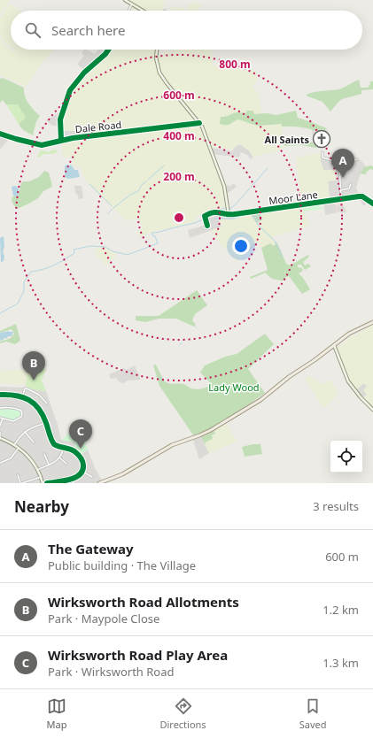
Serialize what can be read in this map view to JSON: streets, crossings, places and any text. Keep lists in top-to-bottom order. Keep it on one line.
{"streets":{"street":["Dale Road","Moor Lane"]},"parks":["Lady Wood"],"places":{"church":["All Saints"]},"page":{"search":"Search here","pins":["A","B","C"],"heading":["Nearby","3 results"],"list":[{"mark":"A","name":"The Gateway","note":"Public building · The Village","value":"600 m"},{"mark":"B","name":"Wirksworth Road Allotments","note":"Park · Maypole Close","value":"1.2 km"},{"mark":"C","name":"Wirksworth Road Play Area","note":"Park · Wirksworth Road","value":"1.3 km"}],"nav":["Map","Directions","Saved"]},"rings":["800 m","600 m","400 m","200 m"]}
